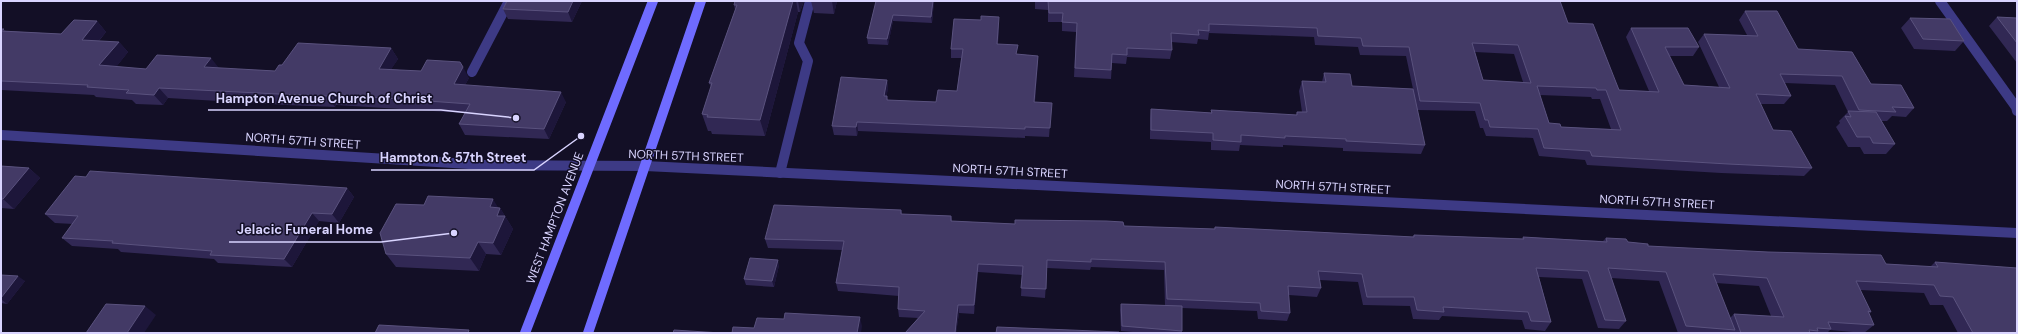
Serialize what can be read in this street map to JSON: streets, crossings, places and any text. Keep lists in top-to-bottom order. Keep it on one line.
{"streets":{"main road":["WEST HAMPTON AVENUE"],"street":["NORTH 57TH STREET"]},"crossings":[["NORTH 57TH STREET","WEST HAMPTON AVENUE"]],"places":["Hampton Avenue Church of Christ","Hampton & 57th Street","Jelacic Funeral Home"]}
